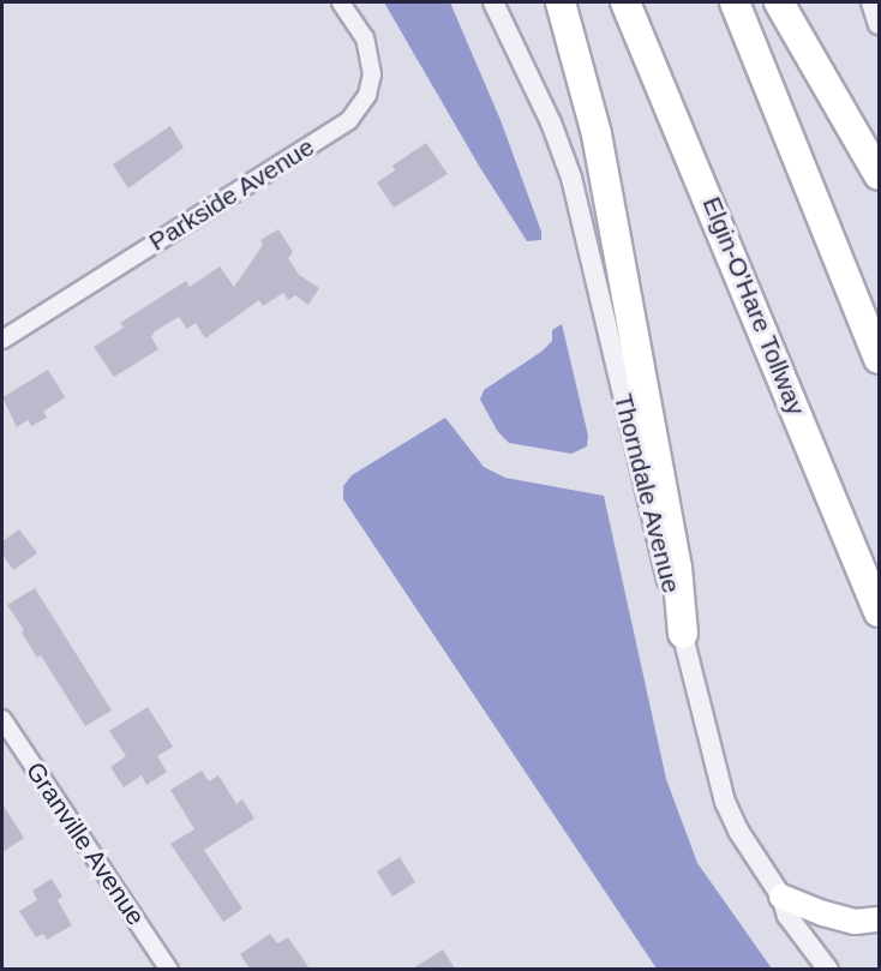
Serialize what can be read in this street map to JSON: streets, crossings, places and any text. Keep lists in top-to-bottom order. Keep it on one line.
{"streets":{"highway":["Elgin-O'Hare Tollway"],"street":["Parkside Avenue","Thorndale Avenue","Granville Avenue"]}}
